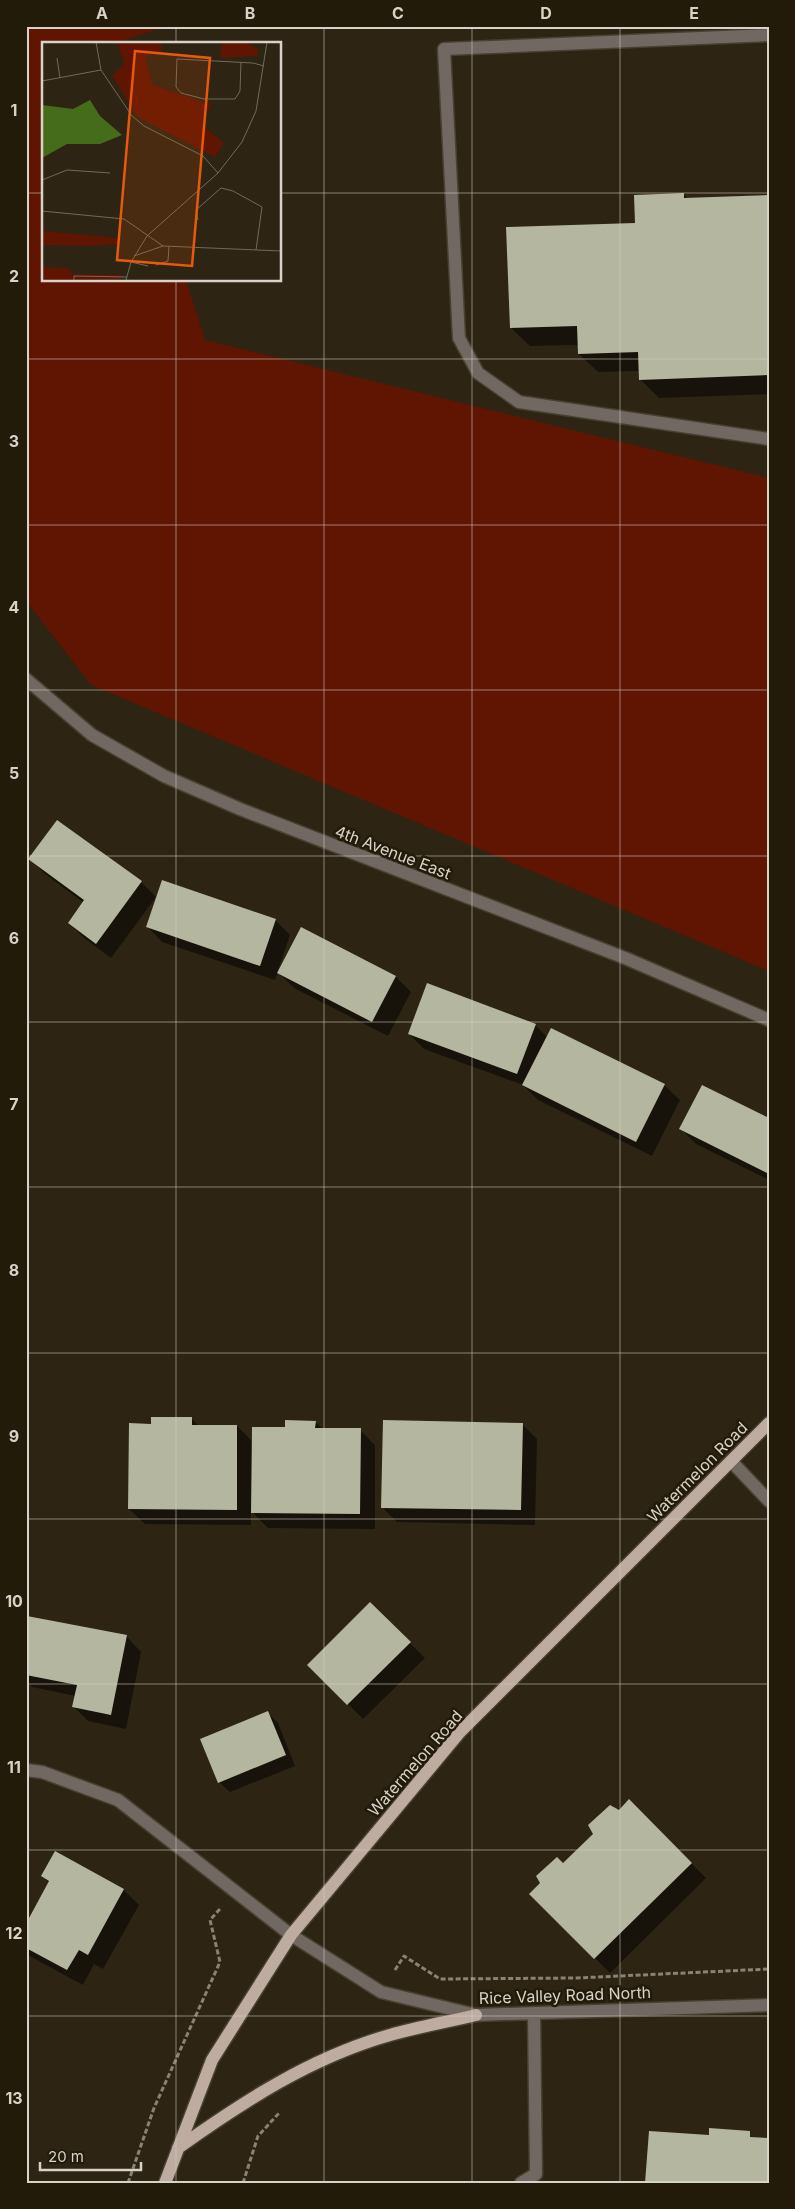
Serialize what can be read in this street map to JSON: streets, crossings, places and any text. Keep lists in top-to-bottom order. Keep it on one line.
{"streets":{"main road":["Watermelon Road"],"street":["4th Avenue East","Rice Valley Road North"]},"crossings":[["Watermelon Road","Rice Valley Road North"]],"scale_bar":"20 m","grid":{"columns":["A","B","C","D","E"],"rows":["1","2","3","4","5","6","7","8","9","10","11","12","13"]}}
